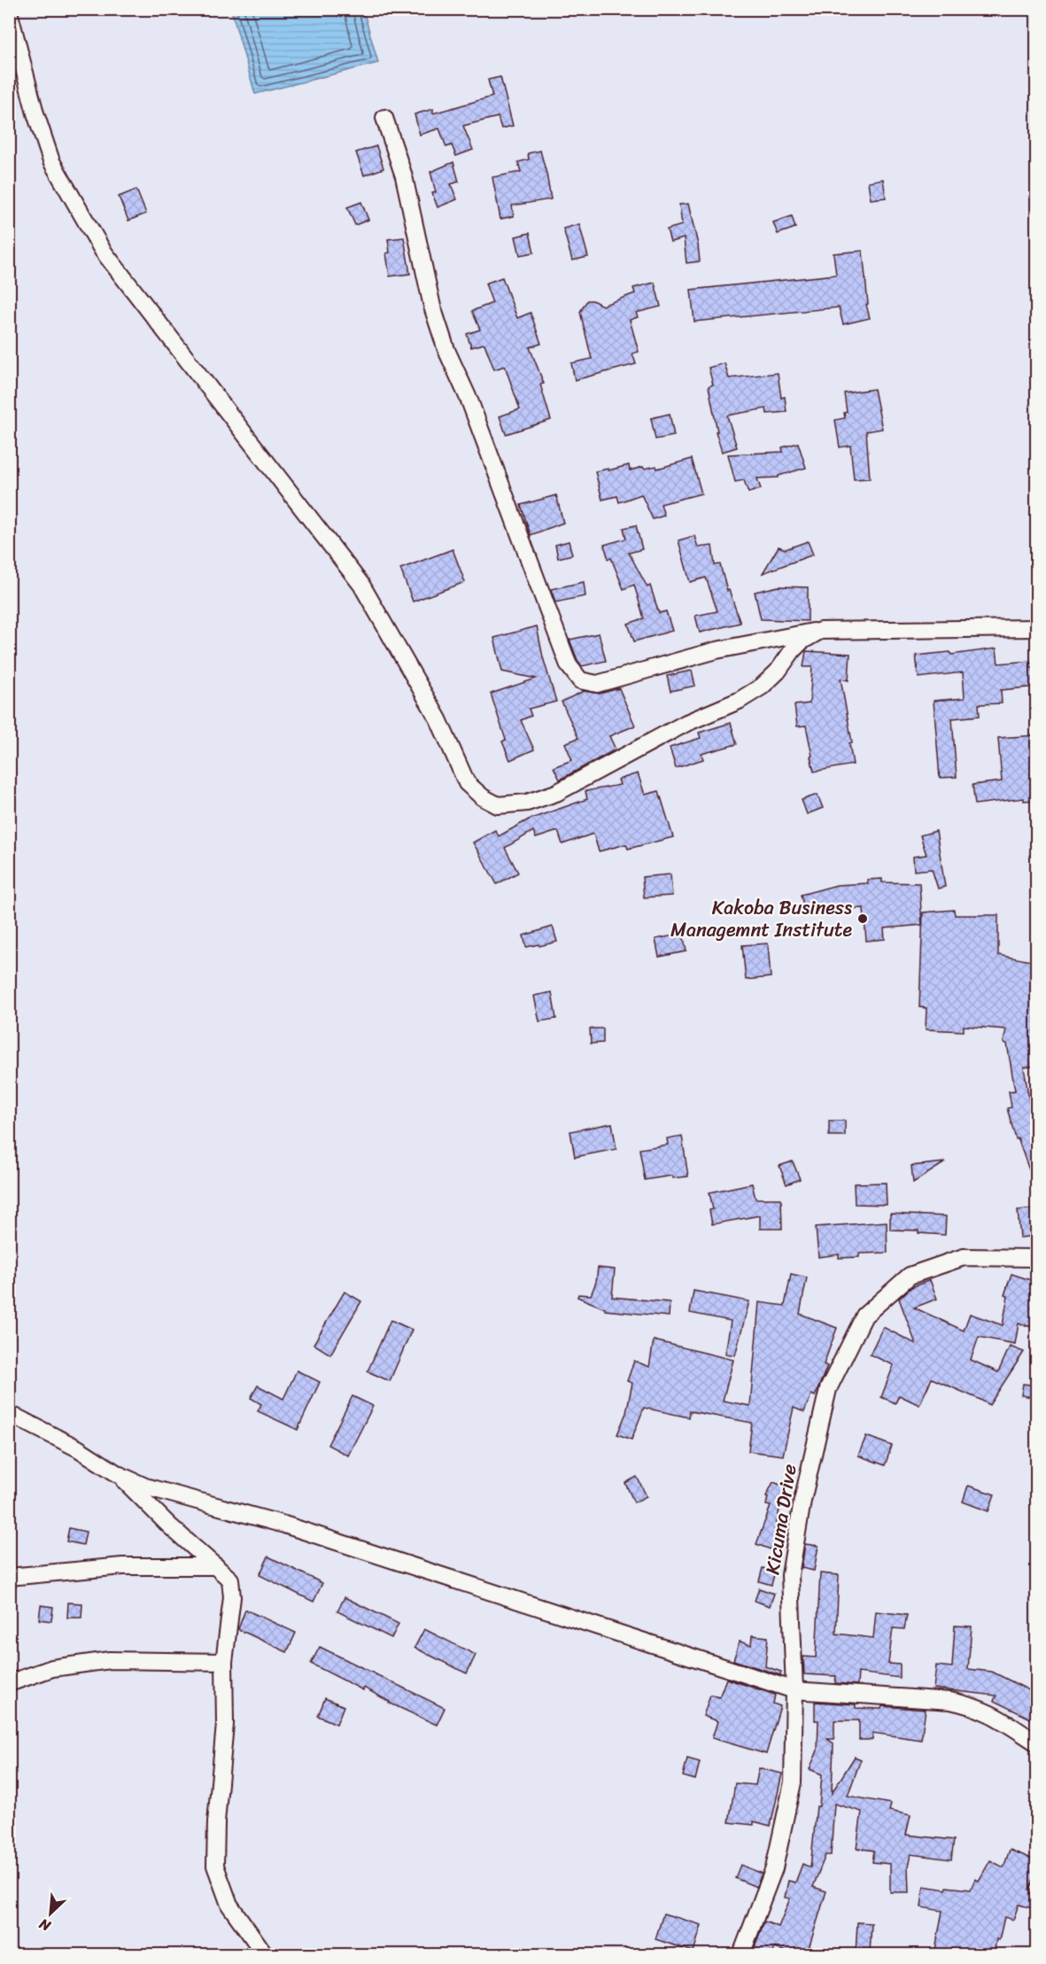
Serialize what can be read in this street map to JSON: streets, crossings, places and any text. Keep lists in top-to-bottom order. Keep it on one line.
{"streets":{"street":["Kicuma Drive"]},"places":["Kakoba Business Managemnt Institute"],"north":"bottom left"}
